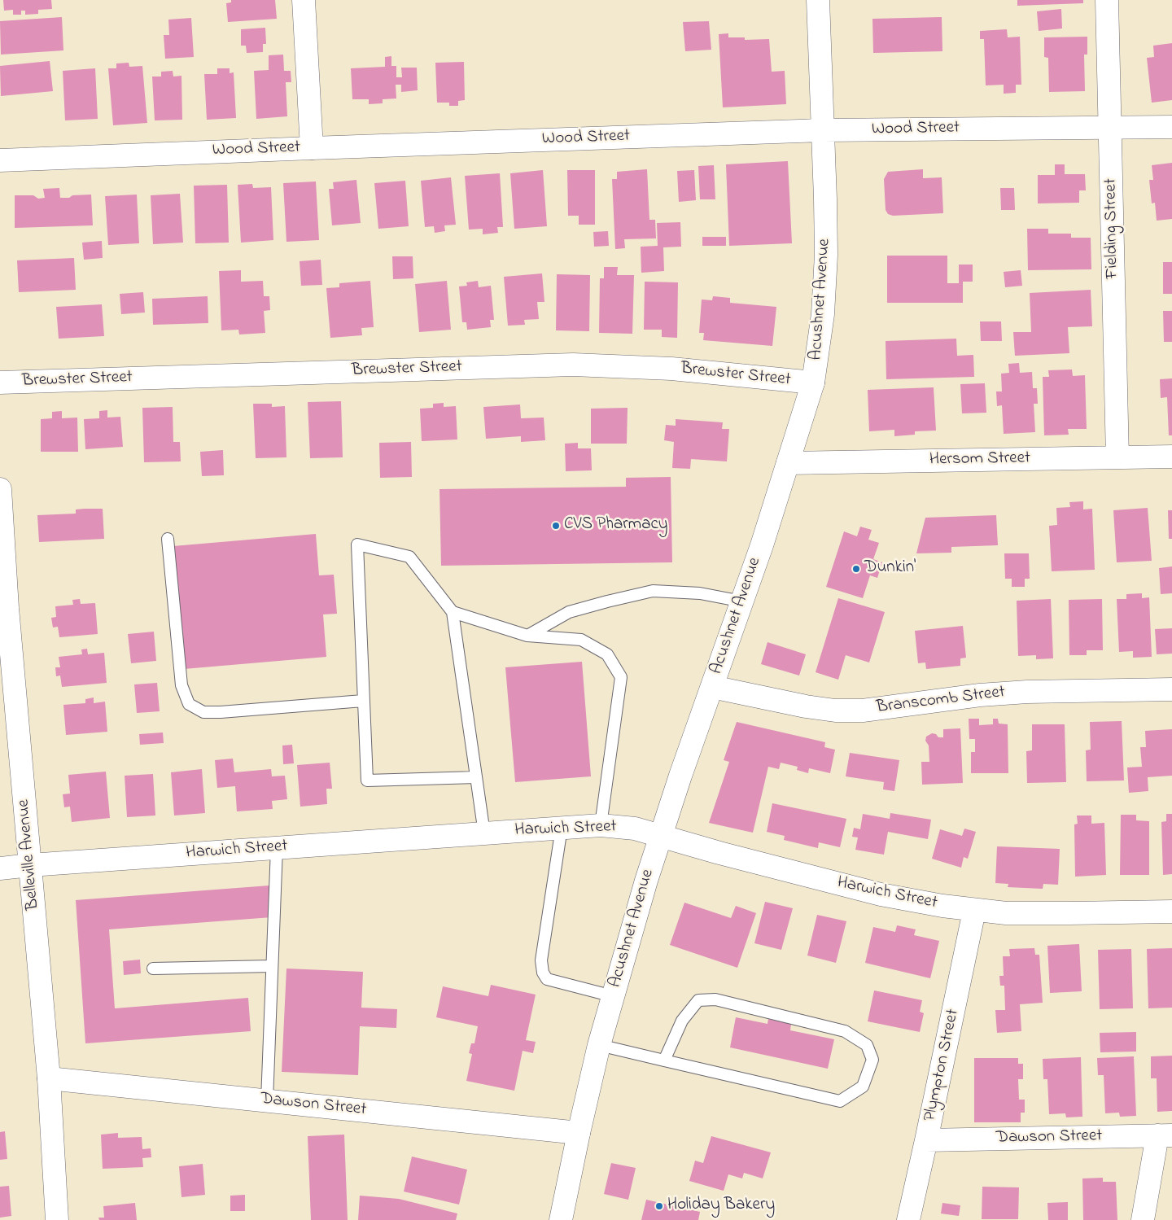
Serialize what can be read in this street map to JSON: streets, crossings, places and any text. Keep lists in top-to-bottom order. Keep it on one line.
{"streets":{"street":["Wood Street","Fielding Street","Acushnet Avenue","Brewster Street","Hersom Street","Branscomb Street","Harwich Street","Belleville Avenue","Plympton Street","Dawson Street"]},"crossings":[["Wood Street","Fielding Street"],["Wood Street","Acushnet Avenue"],["Fielding Street","Hersom Street"],["Acushnet Avenue","Brewster Street"],["Acushnet Avenue","Hersom Street"],["Acushnet Avenue","Branscomb Street"],["Acushnet Avenue","Harwich Street"],["Acushnet Avenue","Dawson Street"],["Harwich Street","Belleville Avenue"],["Harwich Street","Plympton Street"],["Belleville Avenue","Dawson Street"],["Plympton Street","Dawson Street"]],"places":["CVS Pharmacy","Dunkin'","Holiday Bakery"]}
